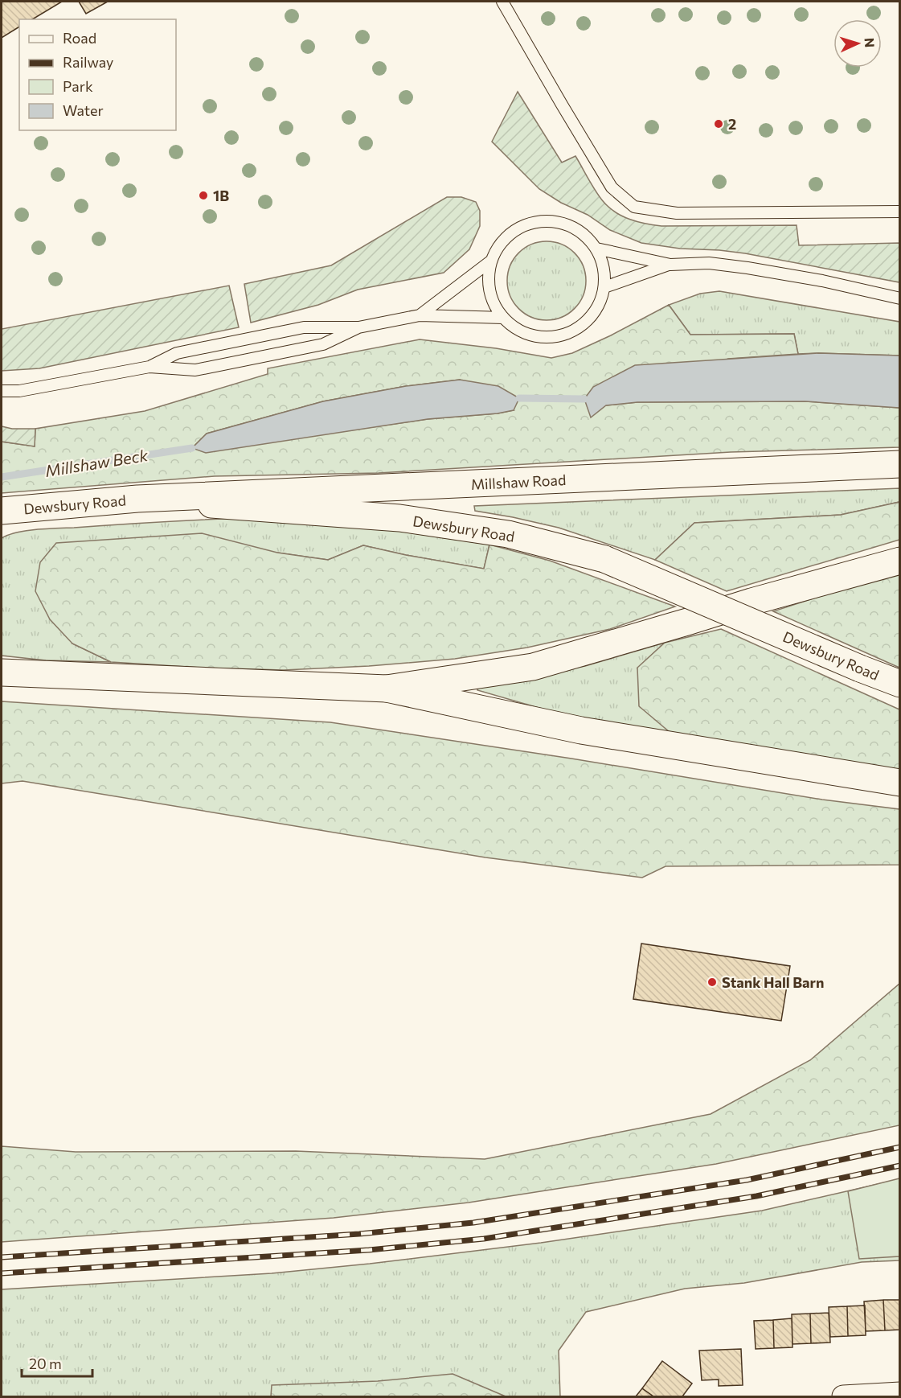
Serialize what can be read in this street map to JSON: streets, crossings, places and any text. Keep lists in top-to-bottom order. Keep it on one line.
{"streets":{"main road":["Millshaw Road","Dewsbury Road"]},"crossings":[["Millshaw Road","Dewsbury Road"]],"water":["Millshaw Beck"],"places":["2","1B","Stank Hall Barn"],"legend":["Road","Railway","Park","Water"],"scale_bar":"20 m","north":"right"}
